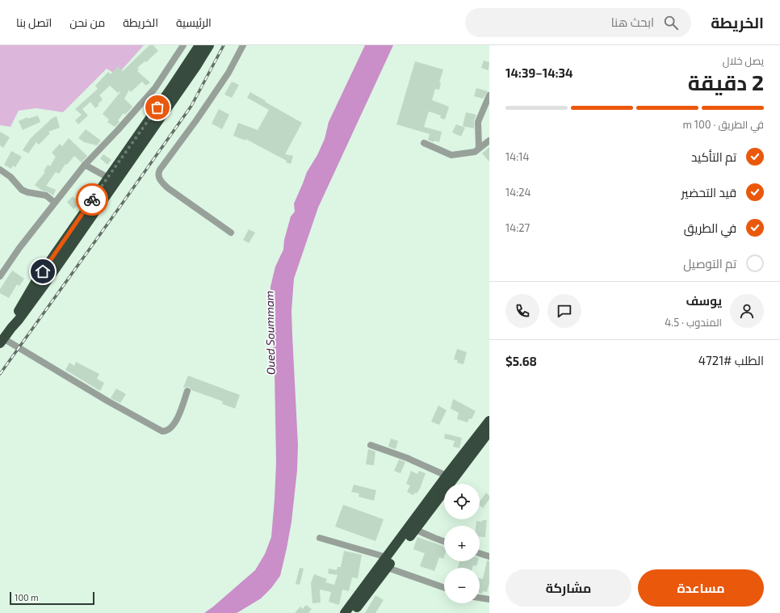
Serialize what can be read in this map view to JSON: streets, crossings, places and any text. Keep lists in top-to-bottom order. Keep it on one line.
{"water":["Oued Soummam"],"scale_bar":"100 m","page":{"header":"الخريطة","search":"ابحث هنا","nav":["الرئيسية","الخريطة","من نحن","اتصل بنا"],"heading":["2 دقيقة","يصل خلال","14:34–14:39"],"panel":["يوسف","المندوب · 4.5","الطلب #4721","$5.68"],"bar":"في الطريق · 100 m","list":[["تم التأكيد","14:14"],["قيد التحضير","14:24"],["في الطريق","14:27"],"تم التوصيل"],"map_buttons":["+","−"],"buttons":["مساعدة","مشاركة"],"scale":"100 m"}}
